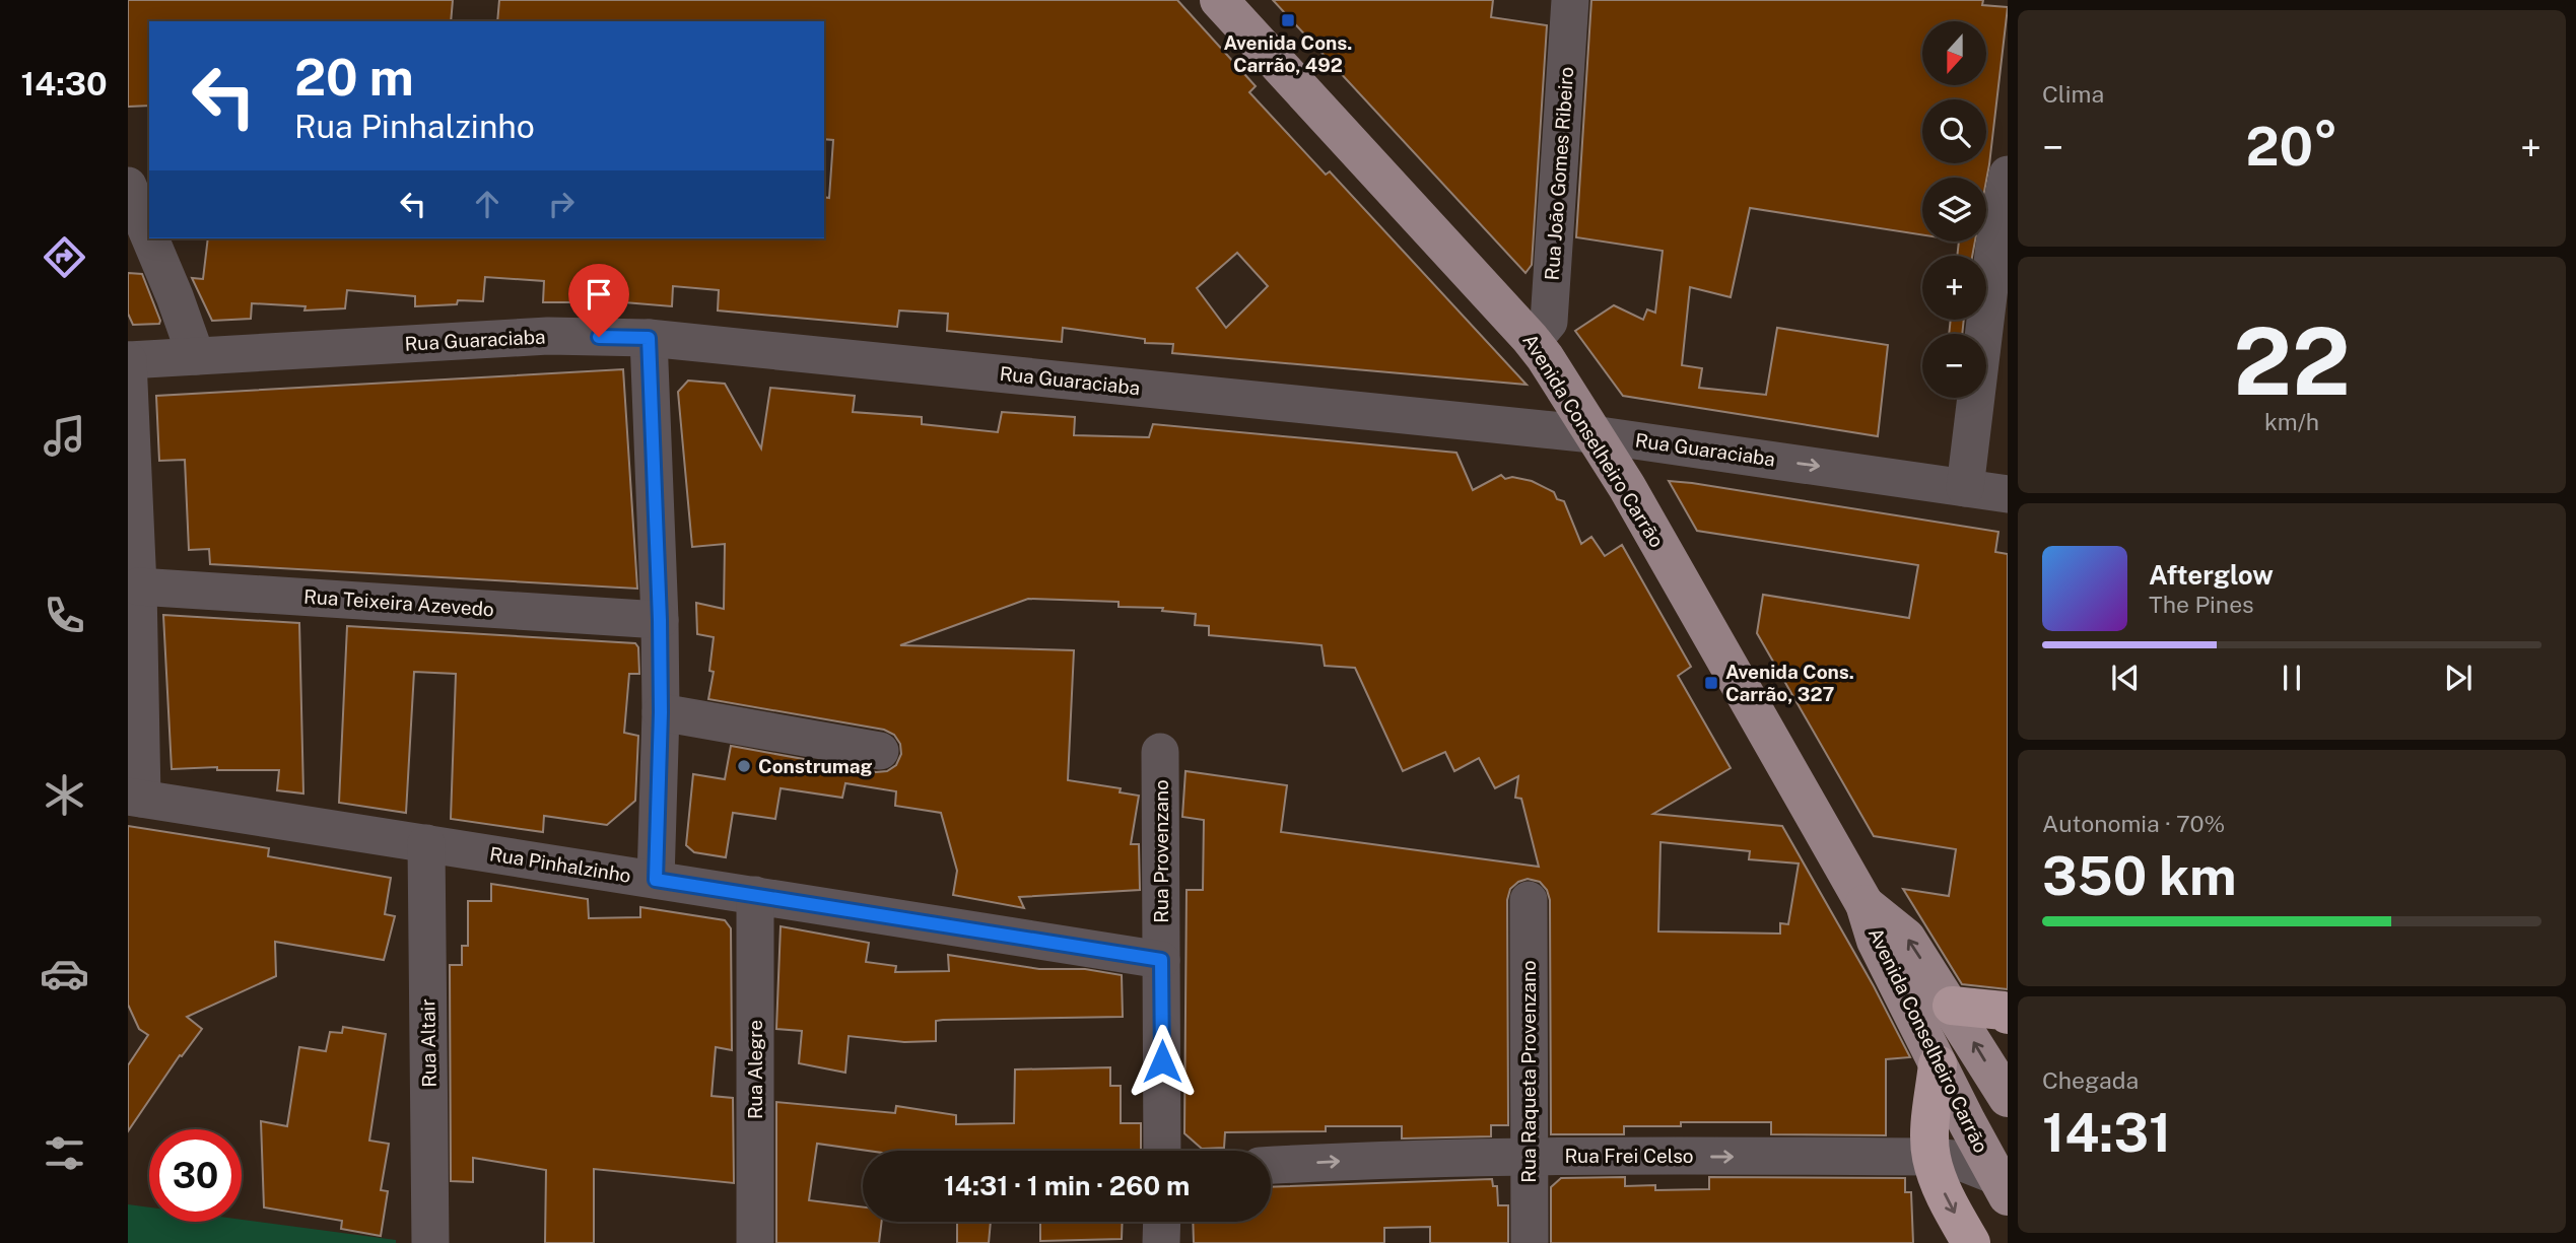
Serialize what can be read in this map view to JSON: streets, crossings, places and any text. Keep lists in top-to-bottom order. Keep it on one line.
{"streets":{"main road":["Avenida Conselheiro Carrão"],"street":["Rua João Gomes Ribeiro","Rua Guaraciaba","Rua Teixeira Azevedo","Rua Provenzano","Rua Pinhalzinho","Rua Altair","Rua Alegre","Rua Raqueta Provenzano","Rua Frei Celso"]},"crossings":[["Rua João Gomes Ribeiro","Avenida Conselheiro Carrão"],["Rua Guaraciaba","Avenida Conselheiro Carrão"],["Avenida Conselheiro Carrão","Rua Frei Celso"],["Rua Provenzano","Rua Pinhalzinho"],["Rua Pinhalzinho","Rua Altair"],["Rua Pinhalzinho","Rua Alegre"],["Rua Raqueta Provenzano","Rua Frei Celso"]],"one_way":["Rua Frei Celso"],"places":{"transit":["Avenida Cons. Carrão, 492","Avenida Cons. Carrão, 327"],"other":["Construmag"]},"north":"bottom","page":{"tabs":"14:30","tile":["Clima",["22","km/h"],["Autonomia · 70%","350 km"],["Chegada","14:31"]],"map_buttons":["+","−"],"turn":["20 m","Rua Pinhalzinho"],"heat":["−","20°","+"],"song":["Afterglow","The Pines"],"limit":"30","trip":"14:31 · 1 min · 260 m"}}
